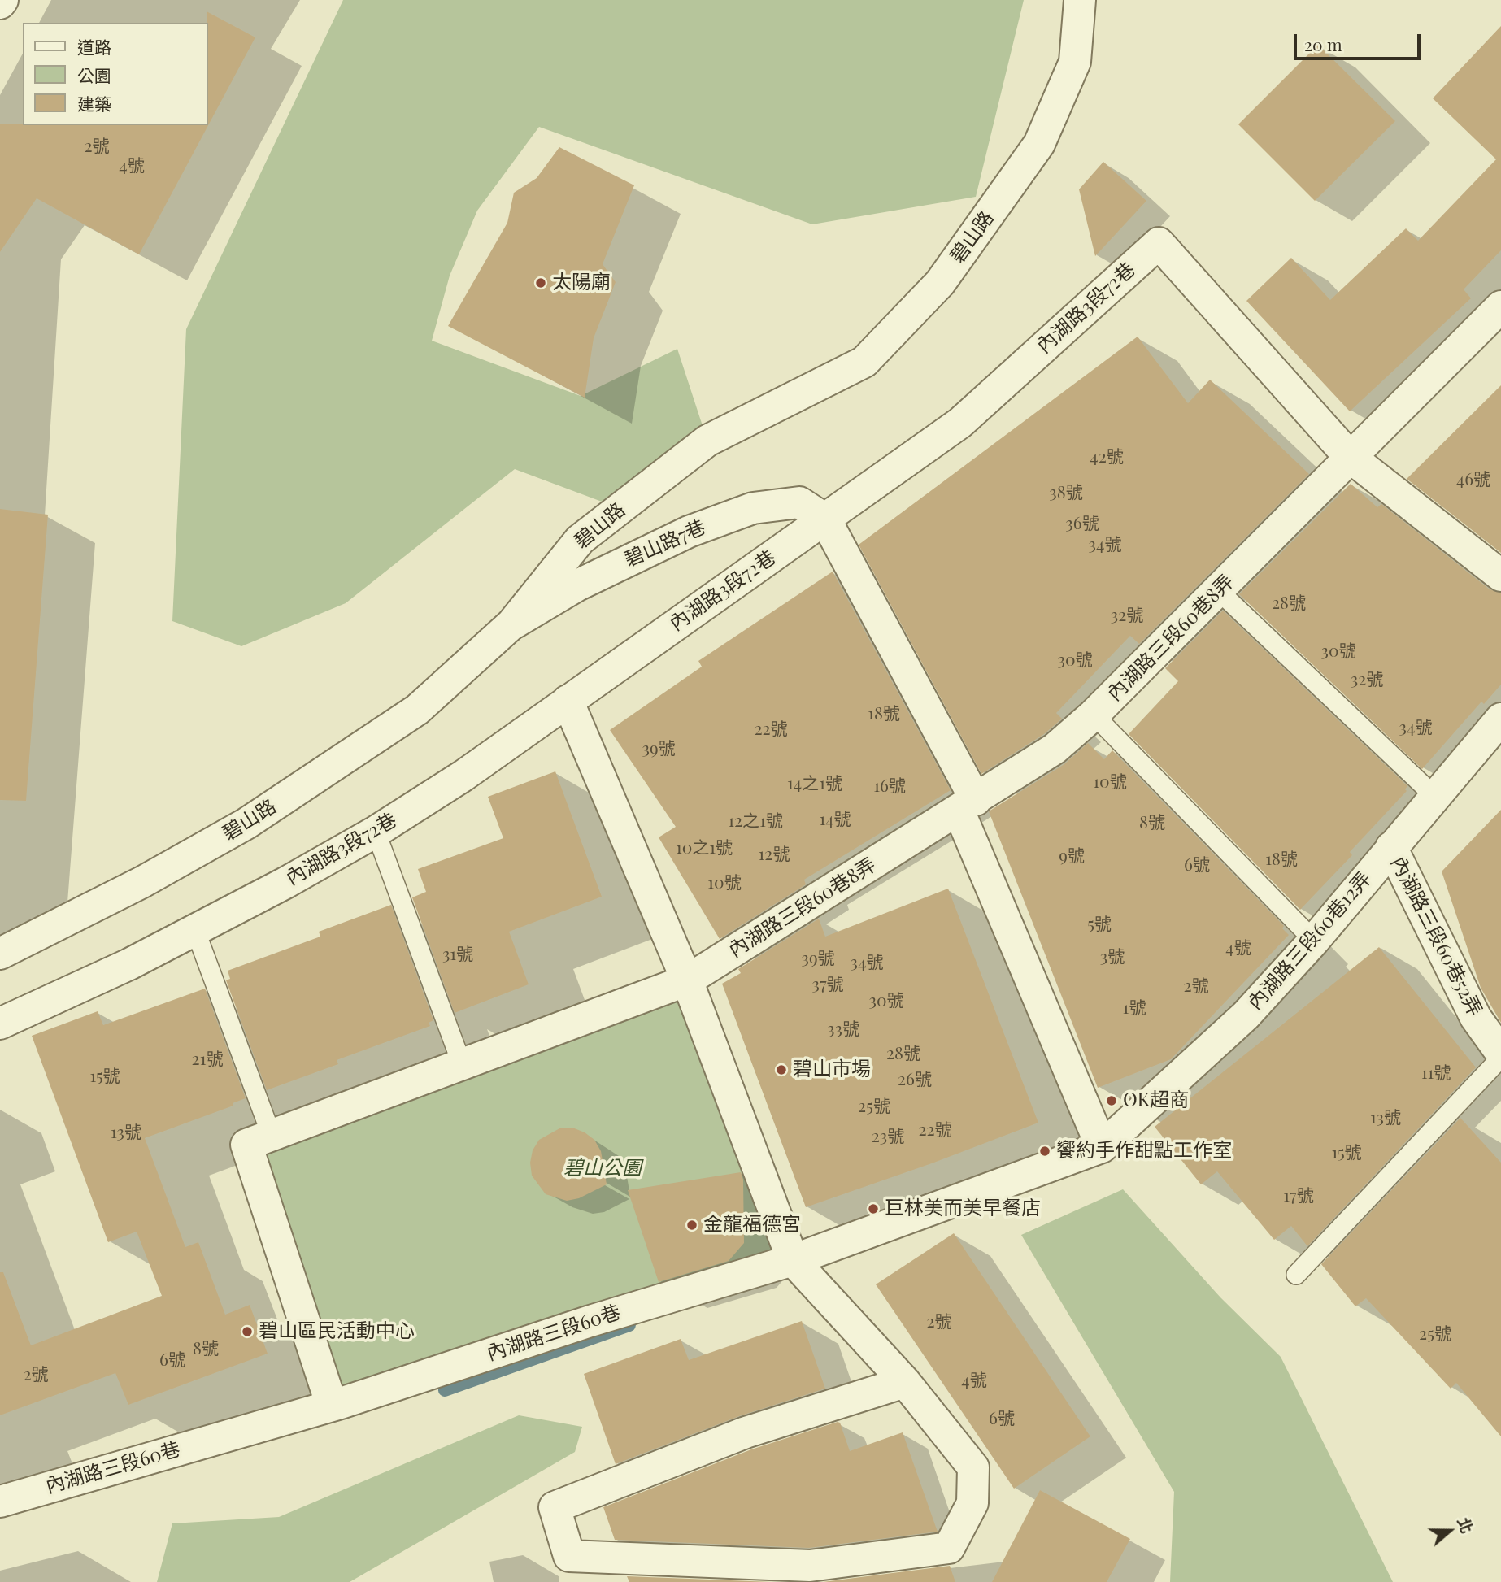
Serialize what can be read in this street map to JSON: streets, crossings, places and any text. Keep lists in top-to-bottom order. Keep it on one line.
{"streets":{"street":["碧山路","內湖路3段72巷","碧山路7巷","內湖路三段60巷8弄","內湖路三段60巷52弄","內湖路三段60巷12弄","內湖路三段60巷"]},"crossings":[["碧山路","碧山路7巷"],["內湖路3段72巷","碧山路7巷"],["內湖路3段72巷","內湖路三段60巷8弄"],["內湖路三段60巷8弄","內湖路三段60巷"],["內湖路三段60巷52弄","內湖路三段60巷12弄"],["內湖路三段60巷12弄","內湖路三段60巷"]],"parks":["碧山公園"],"places":["太陽廟","碧山市場","OK超商","饗約手作甜點工作室","巨林美而美早餐店","金龍福德宮","碧山區民活動中心"],"house_numbers":["2號","4號","42號","46號","38號","36號","34號","28號","32號","30號","30號","32號","18號","34號","22號","39號","10號","14之1號","16號","14號","12之1號","8號","10之1號","12號","9號","18號","6號","10號","5號","4號","31號","3號","39號","34號","37號","2號","30號","1號","33號","28號","21號","11號","15號","26號","25號","13號","22號","13號","23號","15號","17號","2號","25號","8號","6號","2號","4號","6號"],"legend":["道路","公園","建築"],"scale_bar":"20 m","north":"right"}
